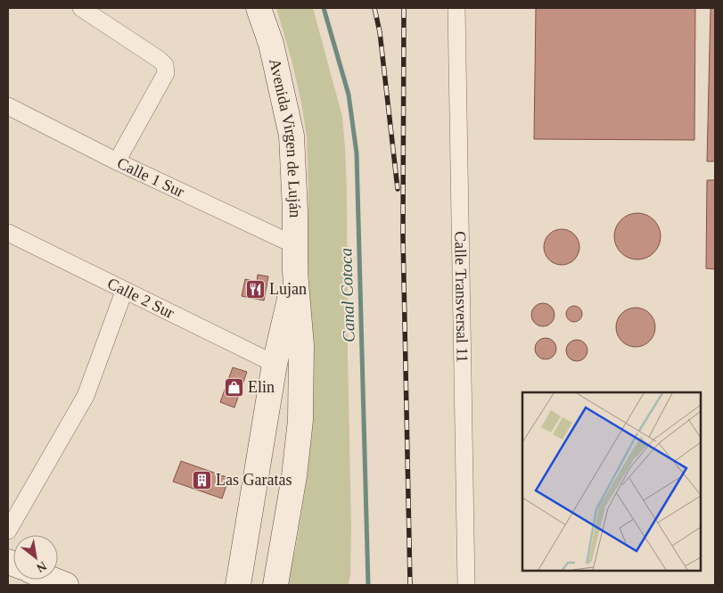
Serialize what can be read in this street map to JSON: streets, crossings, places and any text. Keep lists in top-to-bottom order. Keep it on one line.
{"streets":{"main road":["Avenida Virgen de Luján"],"street":["Calle 1 Sur","Calle Transversal 11","Calle 2 Sur"]},"crossings":[["Avenida Virgen de Luján","Calle 1 Sur"],["Avenida Virgen de Luján","Calle 2 Sur"]],"water":["Canal Cotoca"],"places":{"restaurant":["Lujan"],"shop":["Elin"],"building":["Las Garatas"]},"north":"bottom right"}
